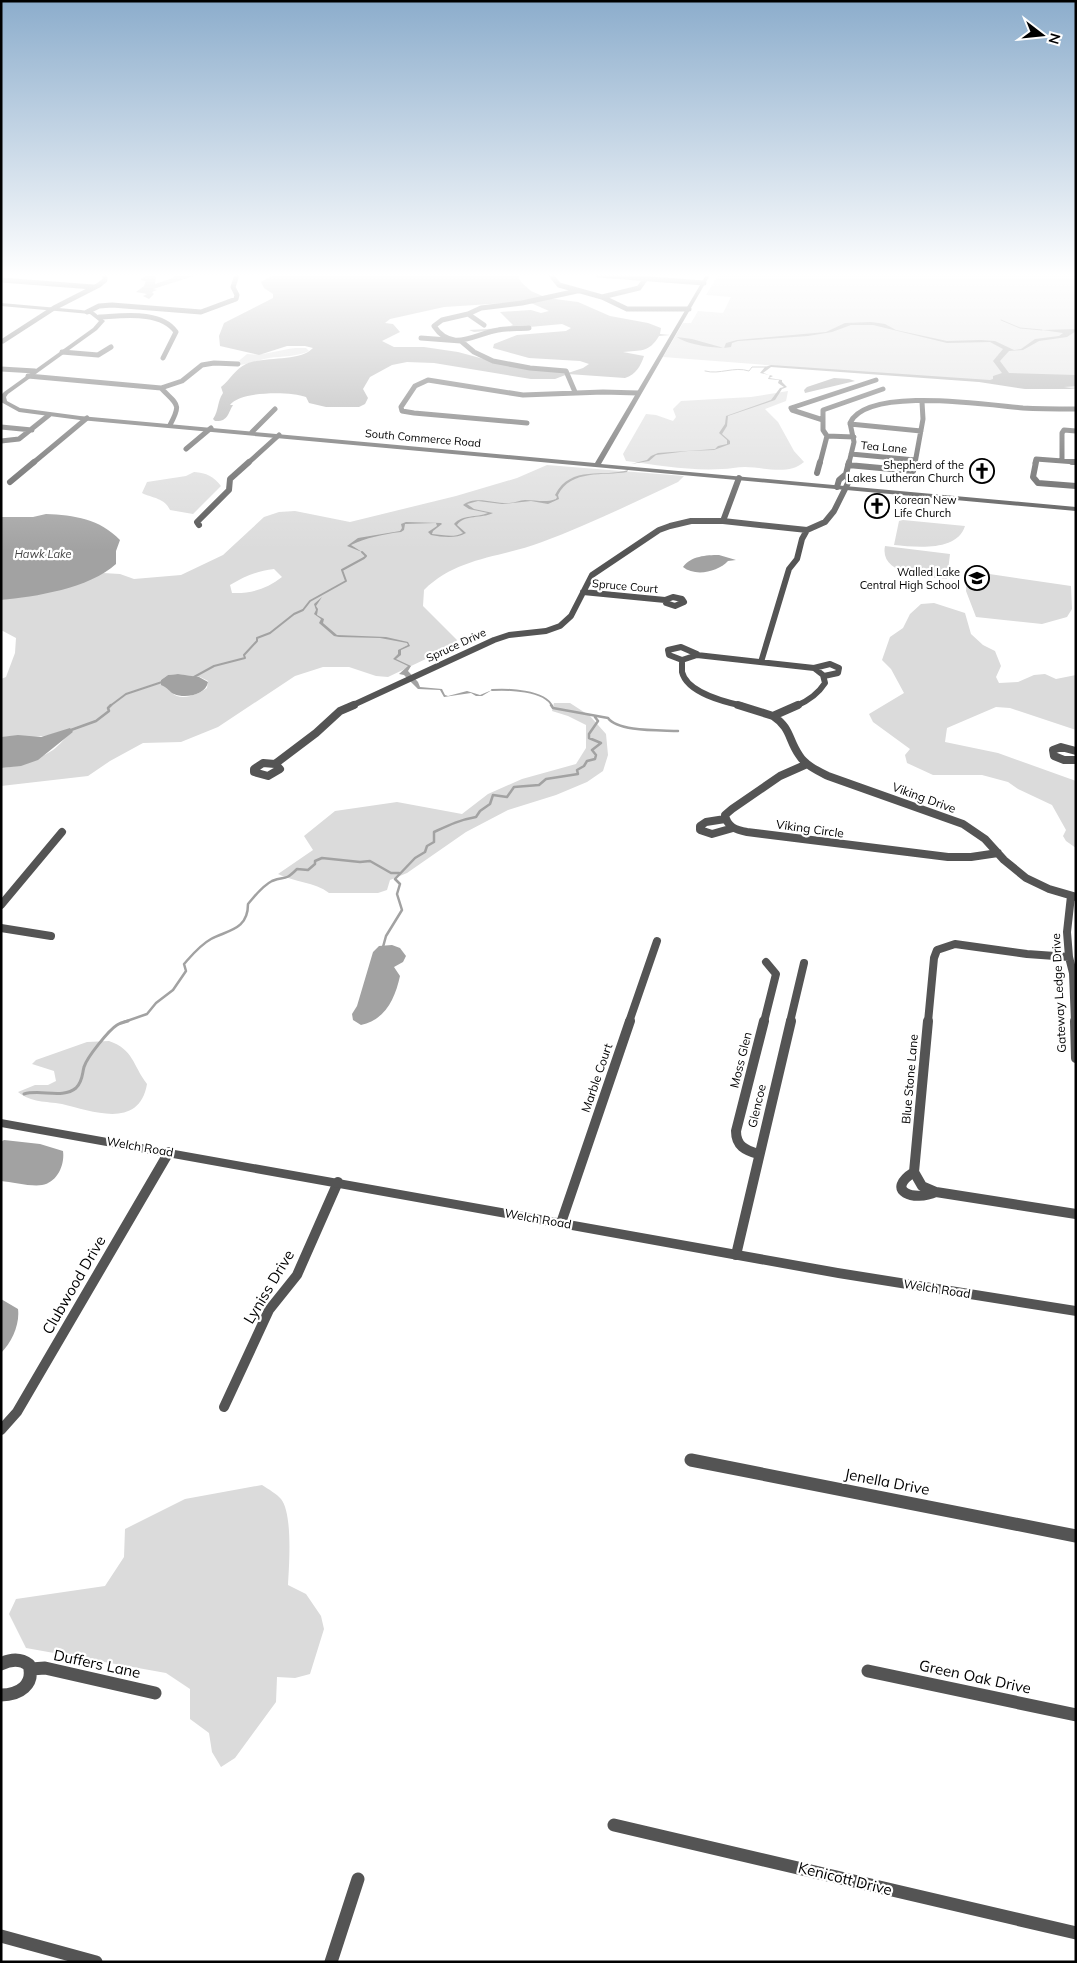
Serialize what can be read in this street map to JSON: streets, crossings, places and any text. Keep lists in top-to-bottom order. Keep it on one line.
{"streets":{"street":["South Commerce Road","Tea Lane","Spruce Court","Spruce Drive","Viking Drive","Viking Circle","Gateway Ledge Drive","Moss Glen","Marble Court","Blue Stone Lane","Glencoe","Welch Road","Clubwood Drive","Lyniss Drive","Jenella Drive","Duffers Lane","Green Oak Drive","Kenicott Drive"]},"crossings":[["Spruce Court","Spruce Drive"],["Viking Drive","Viking Circle"],["Viking Drive","Gateway Ledge Drive"],["Gateway Ledge Drive","Blue Stone Lane"],["Moss Glen","Glencoe"],["Marble Court","Welch Road"],["Glencoe","Welch Road"],["Welch Road","Clubwood Drive"],["Welch Road","Lyniss Drive"]],"water":["Hawk Lake"],"places":{"church":["Shepherd of the Lakes Lutheran Church","Korean New Life Church"],"school or university":["Walled Lake Central High School"]},"north":"right"}
